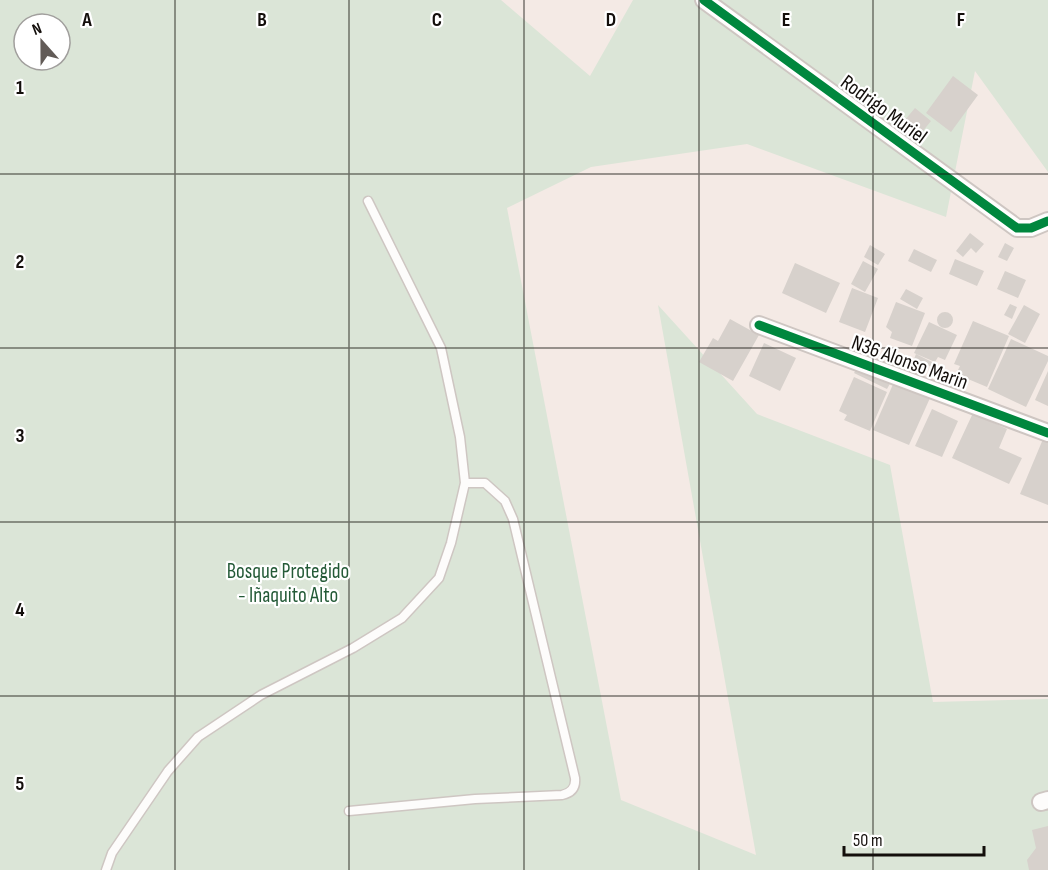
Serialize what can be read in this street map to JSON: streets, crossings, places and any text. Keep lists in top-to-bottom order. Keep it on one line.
{"streets":{"street":["Rodrigo Muriel","N36 Alonso Marin"]},"parks":["Bosque Protegido - Iñaquito Alto"],"scale_bar":"50 m","north":"top","grid":{"columns":["A","B","C","D","E","F"],"rows":["1","2","3","4","5"]}}
